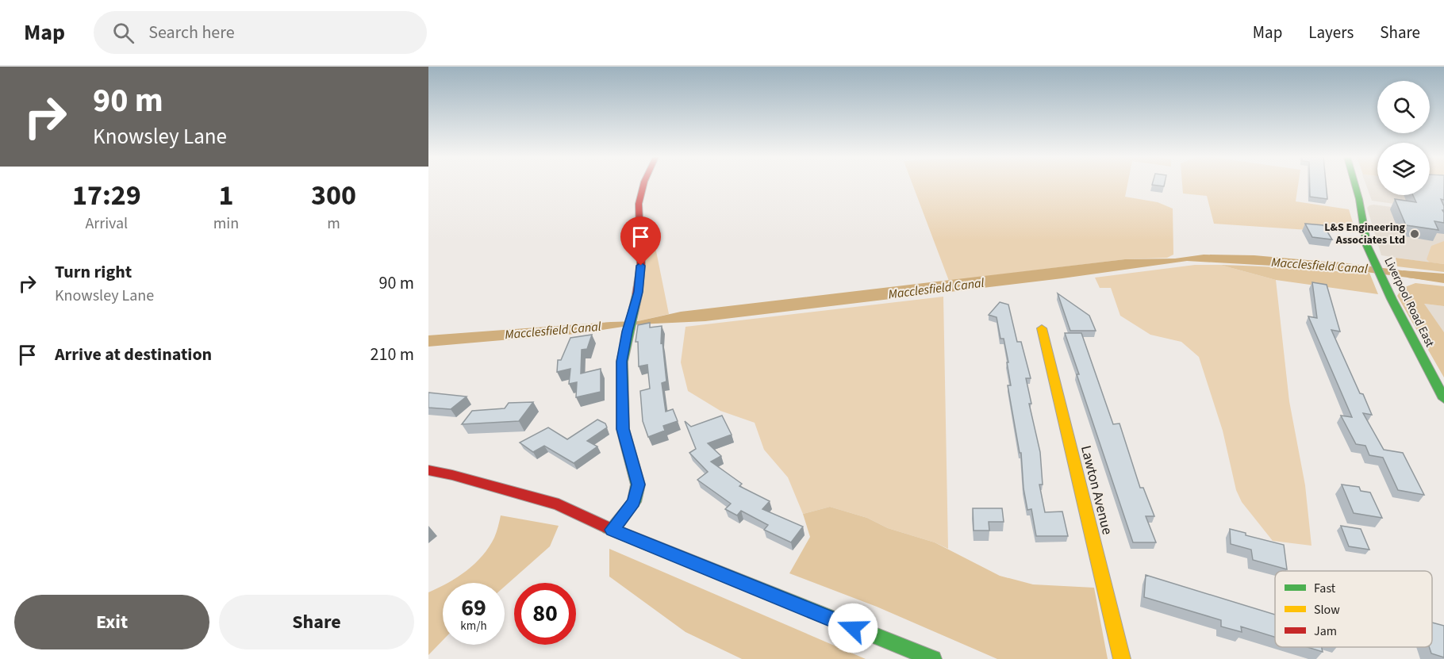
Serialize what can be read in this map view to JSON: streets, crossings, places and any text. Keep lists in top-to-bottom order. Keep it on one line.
{"streets":{"main road":["Liverpool Road East","Lawton Avenue"]},"water":["Macclesfield Canal"],"places":["L&S Engineering Associates Ltd"],"legend":["Fast","Slow","Jam"],"page":{"header":"Map","search":"Search here","nav":["Map","Layers","Share"],"turn":["90 m","Knowsley Lane"],"eta":["17:29","Arrival","1","min","300","m"],"list":[{"name":"Turn right","note":"Knowsley Lane","value":"90 m"},{"name":"Arrive at destination","value":"210 m"}],"speed":"69 km/h","limit":"80","buttons":["Exit","Share"]}}
